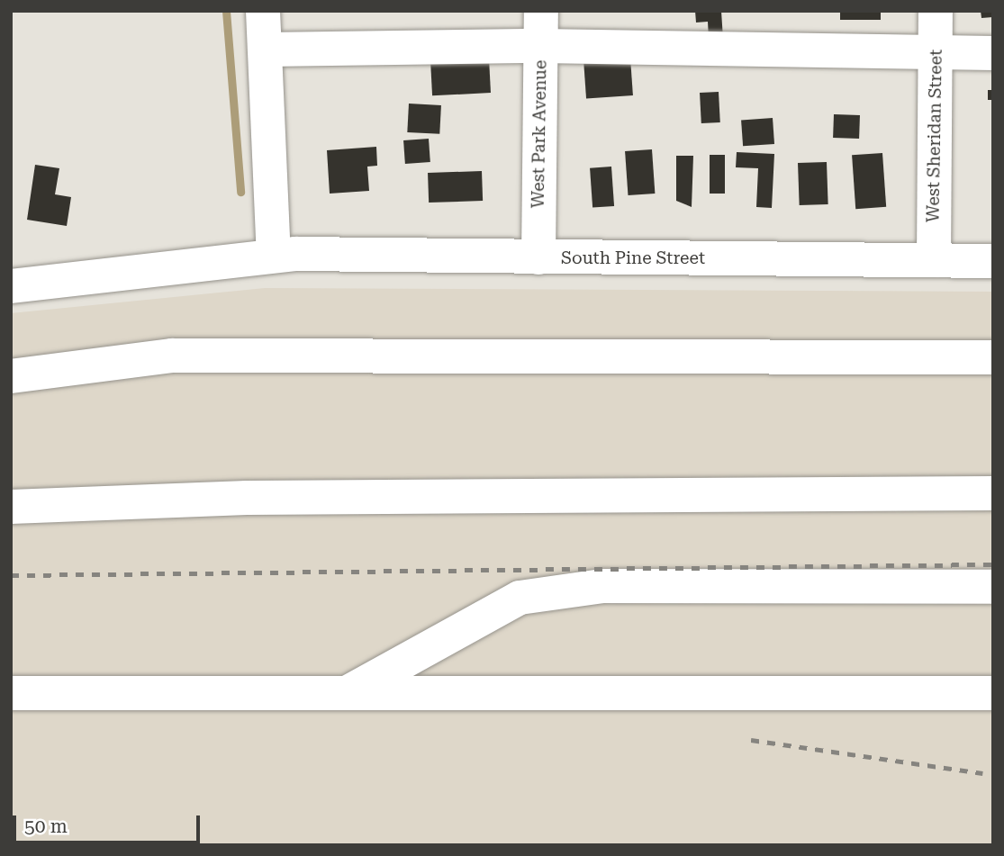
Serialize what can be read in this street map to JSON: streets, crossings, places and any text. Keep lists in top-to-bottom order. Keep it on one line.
{"streets":{"street":["West Park Avenue","West Sheridan Street","South Pine Street"]},"crossings":[["West Park Avenue","South Pine Street"],["West Sheridan Street","South Pine Street"]],"scale_bar":"50 m"}
